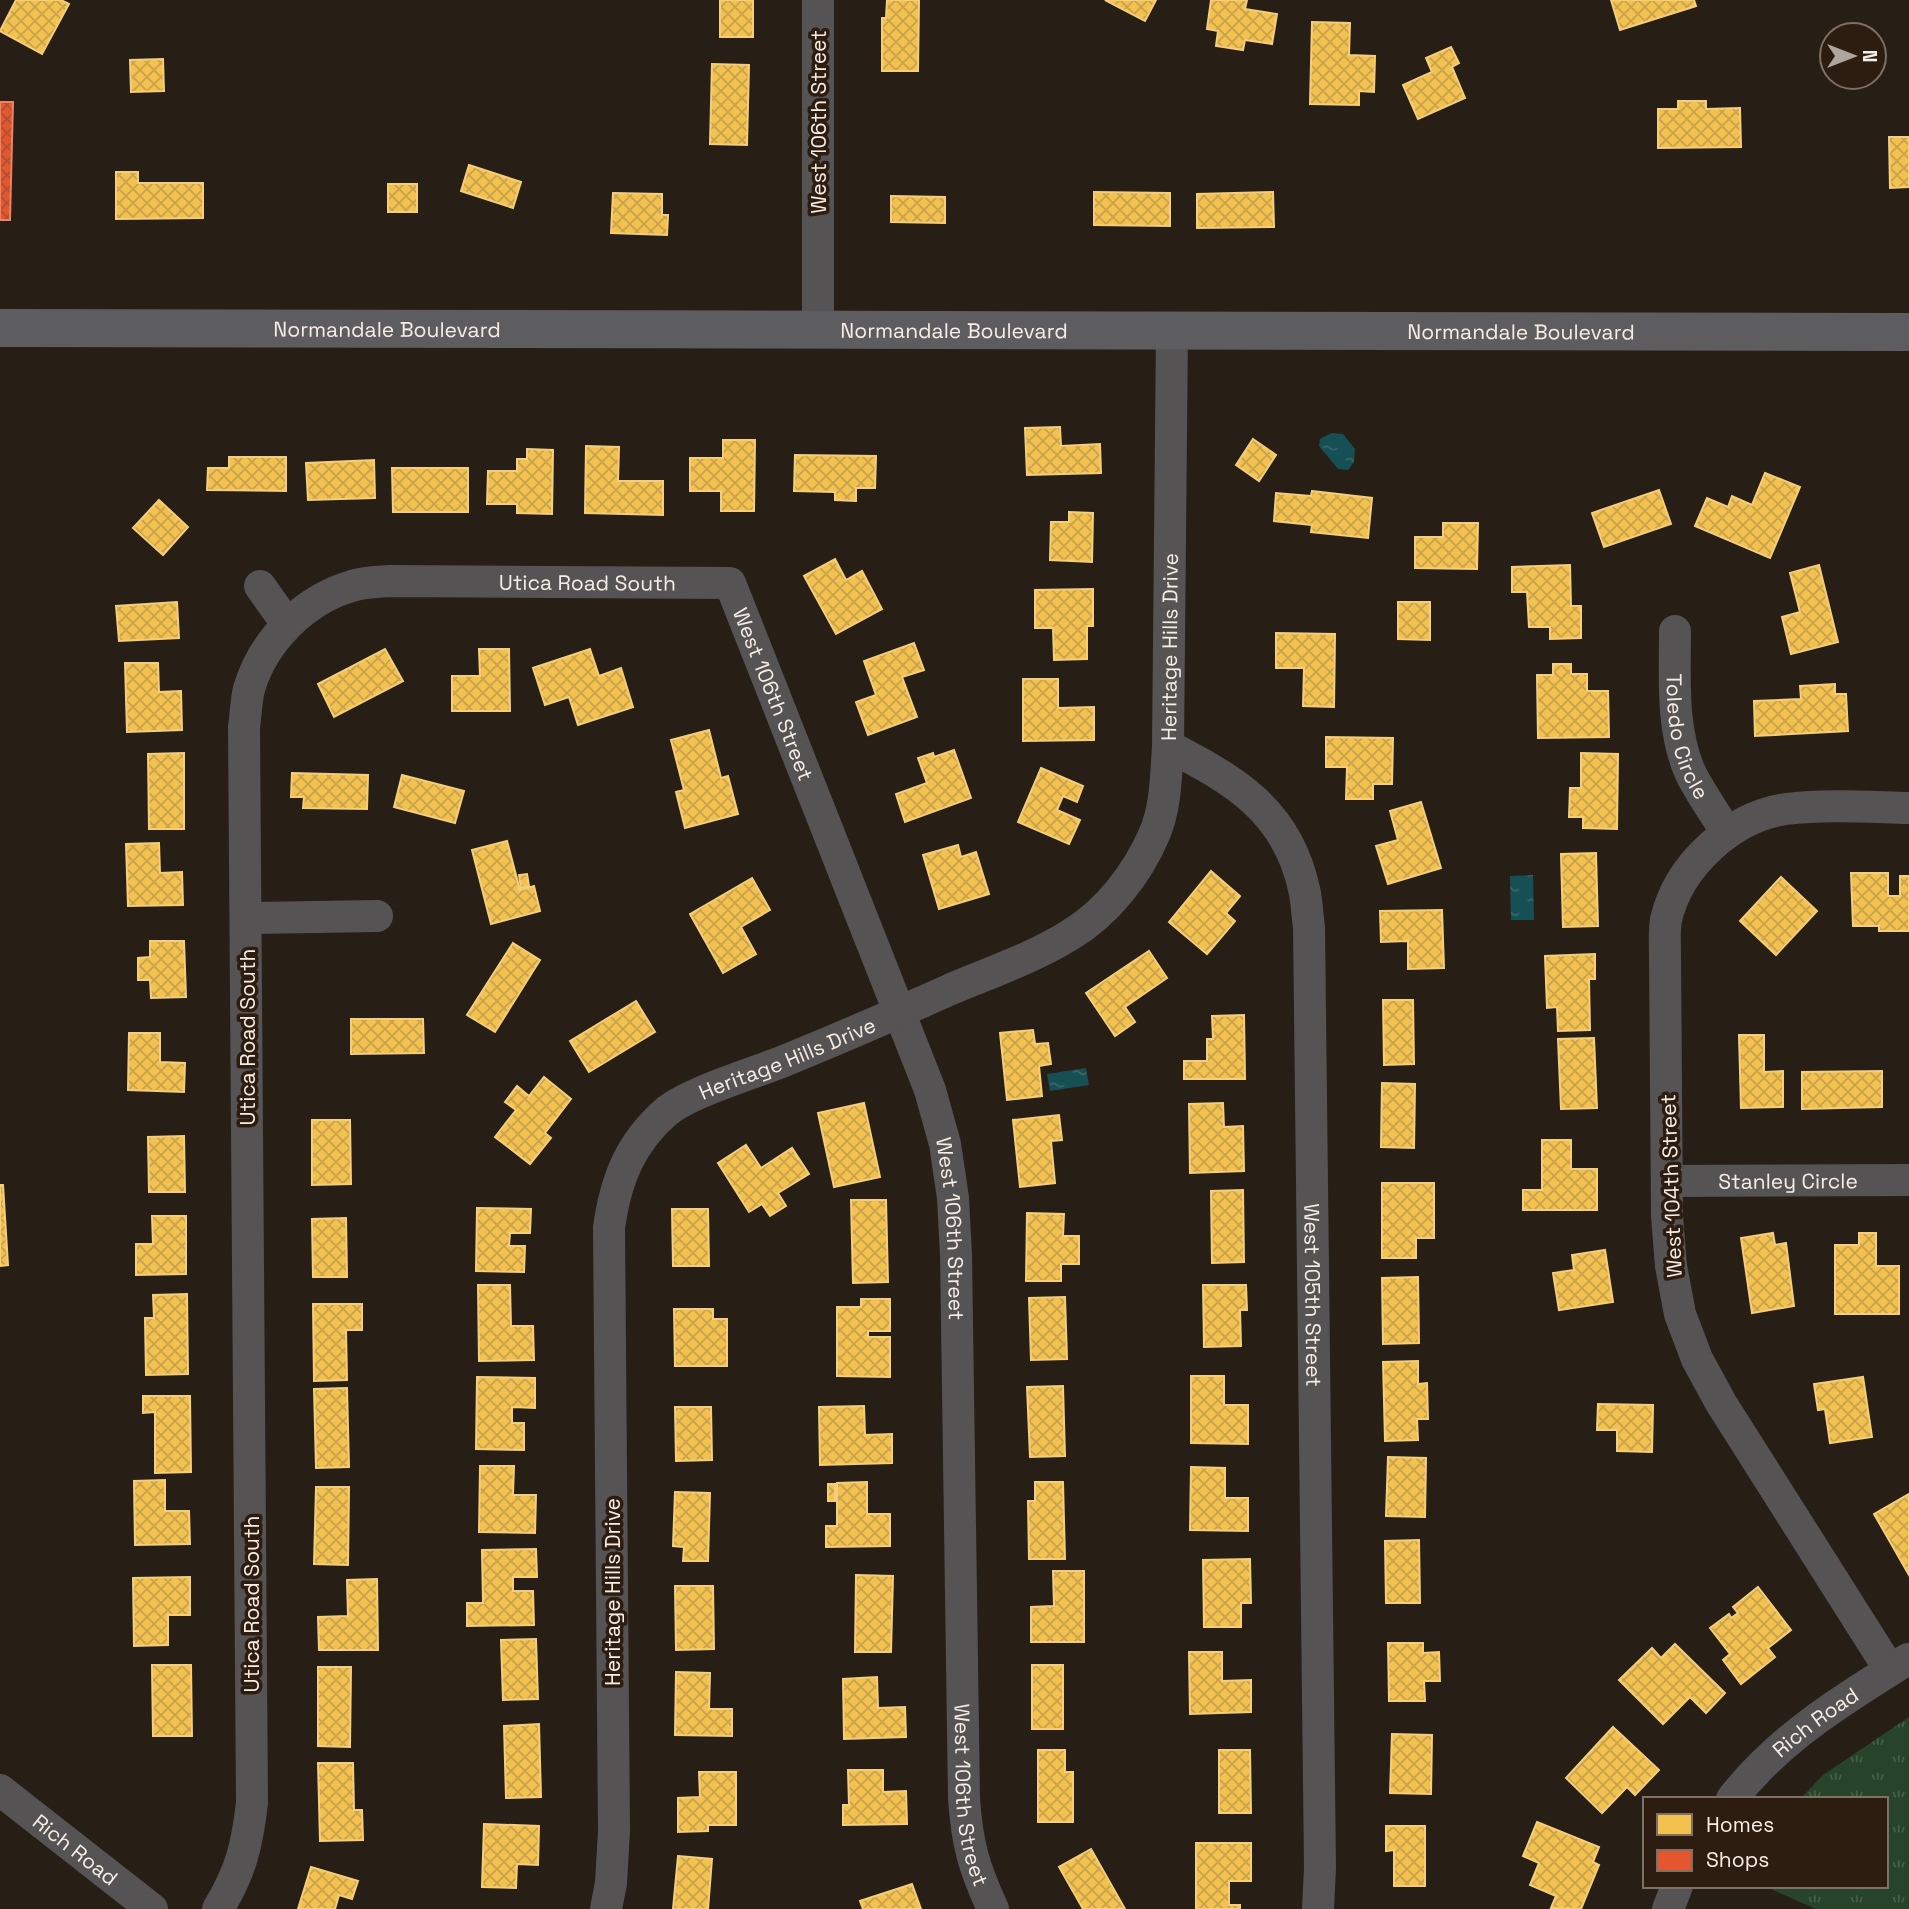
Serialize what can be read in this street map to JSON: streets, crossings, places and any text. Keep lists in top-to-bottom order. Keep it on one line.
{"streets":{"main road":["Normandale Boulevard"],"street":["West 106th Street","Utica Road South","Heritage Hills Drive","Toledo Circle","Stanley Circle","West 104th Street","West 105th Street","Rich Road"]},"crossings":[["West 106th Street","Normandale Boulevard"],["West 106th Street","Utica Road South"],["West 106th Street","Heritage Hills Drive"],["Normandale Boulevard","Heritage Hills Drive"],["Heritage Hills Drive","West 105th Street"],["Toledo Circle","West 104th Street"],["Stanley Circle","West 104th Street"],["West 104th Street","Rich Road"]],"legend":["Homes","Shops"],"north":"right"}
